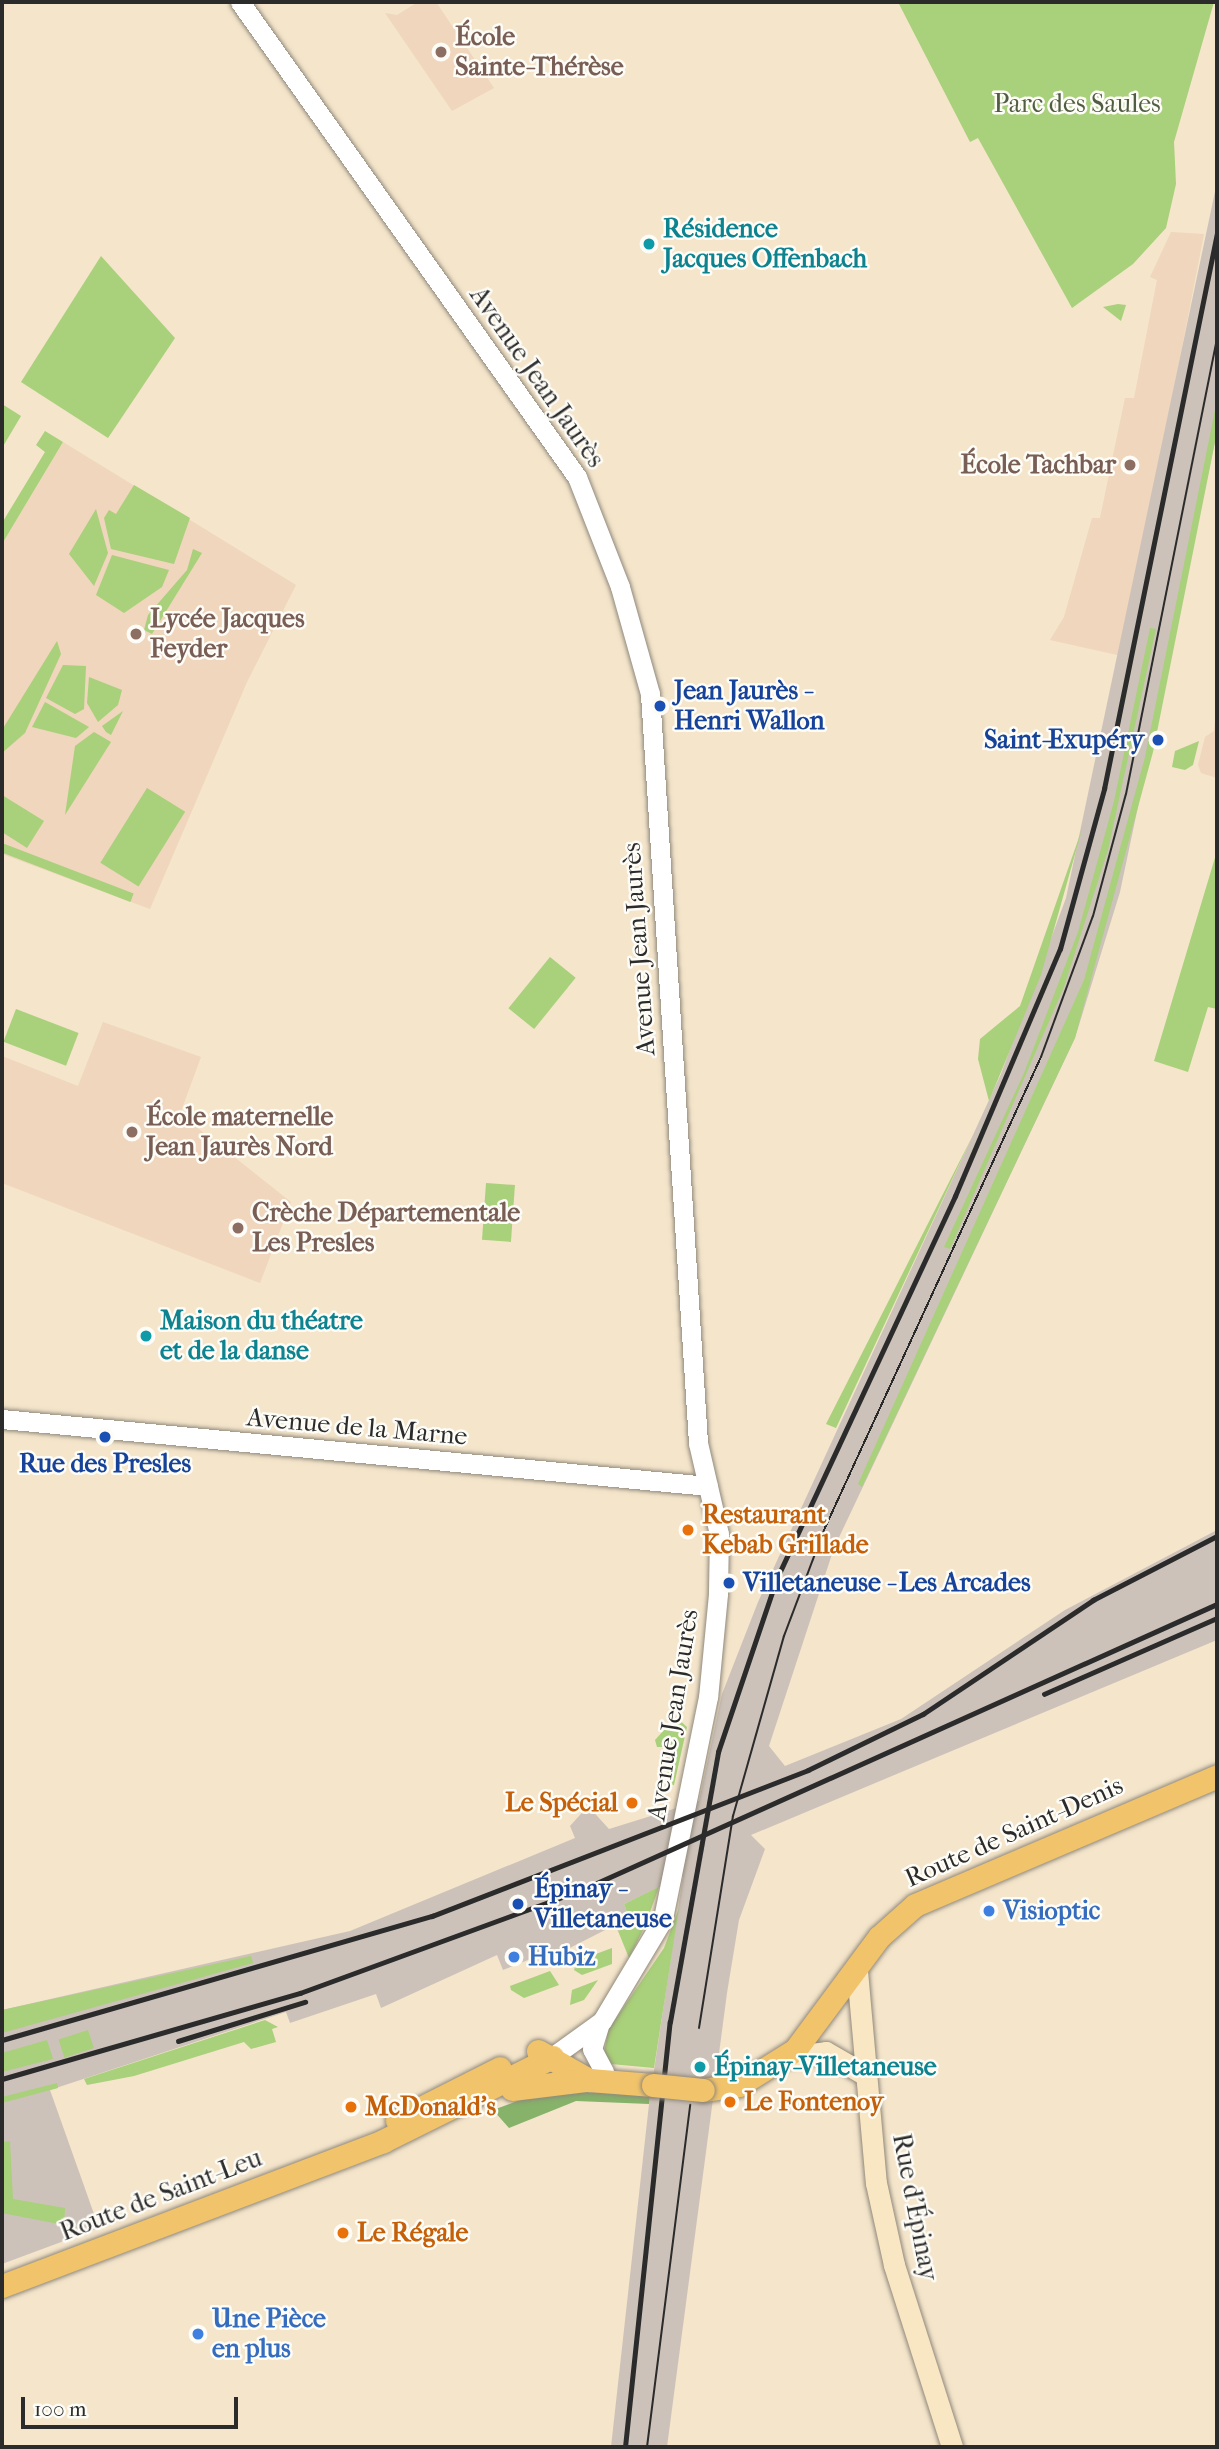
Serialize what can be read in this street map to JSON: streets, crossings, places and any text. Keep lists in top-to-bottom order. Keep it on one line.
{"streets":{"main road":["Route de Saint-Denis","Route de Saint-Leu","Rue d'Épinay"],"street":["Avenue Jean Jaurès","Avenue de la Marne"]},"crossings":[["Avenue Jean Jaurès","Avenue de la Marne"],["Avenue Jean Jaurès","Route de Saint-Leu"],["Route de Saint-Denis","Rue d'Épinay"]],"parks":["Parc des Saules"],"places":["École Sainte-Thérèse","Résidence Jacques Offenbach","École Tachbar","Lycée Jacques Feyder","Jean Jaurès - Henri Wallon","Saint-Exupéry","École maternelle Jean Jaurès Nord","Crèche Départementale Les Presles","Maison du théatre et de la danse","Rue des Presles","Restaurant Kebab Grillade","Villetaneuse - Les Arcades","Le Spécial","Épinay - Villetaneuse","Visioptic","Hubiz","Épinay-Villetaneuse","Le Fontenoy","McDonald's","Le Régale","Une Pièce en plus"],"scale_bar":"100 m"}
